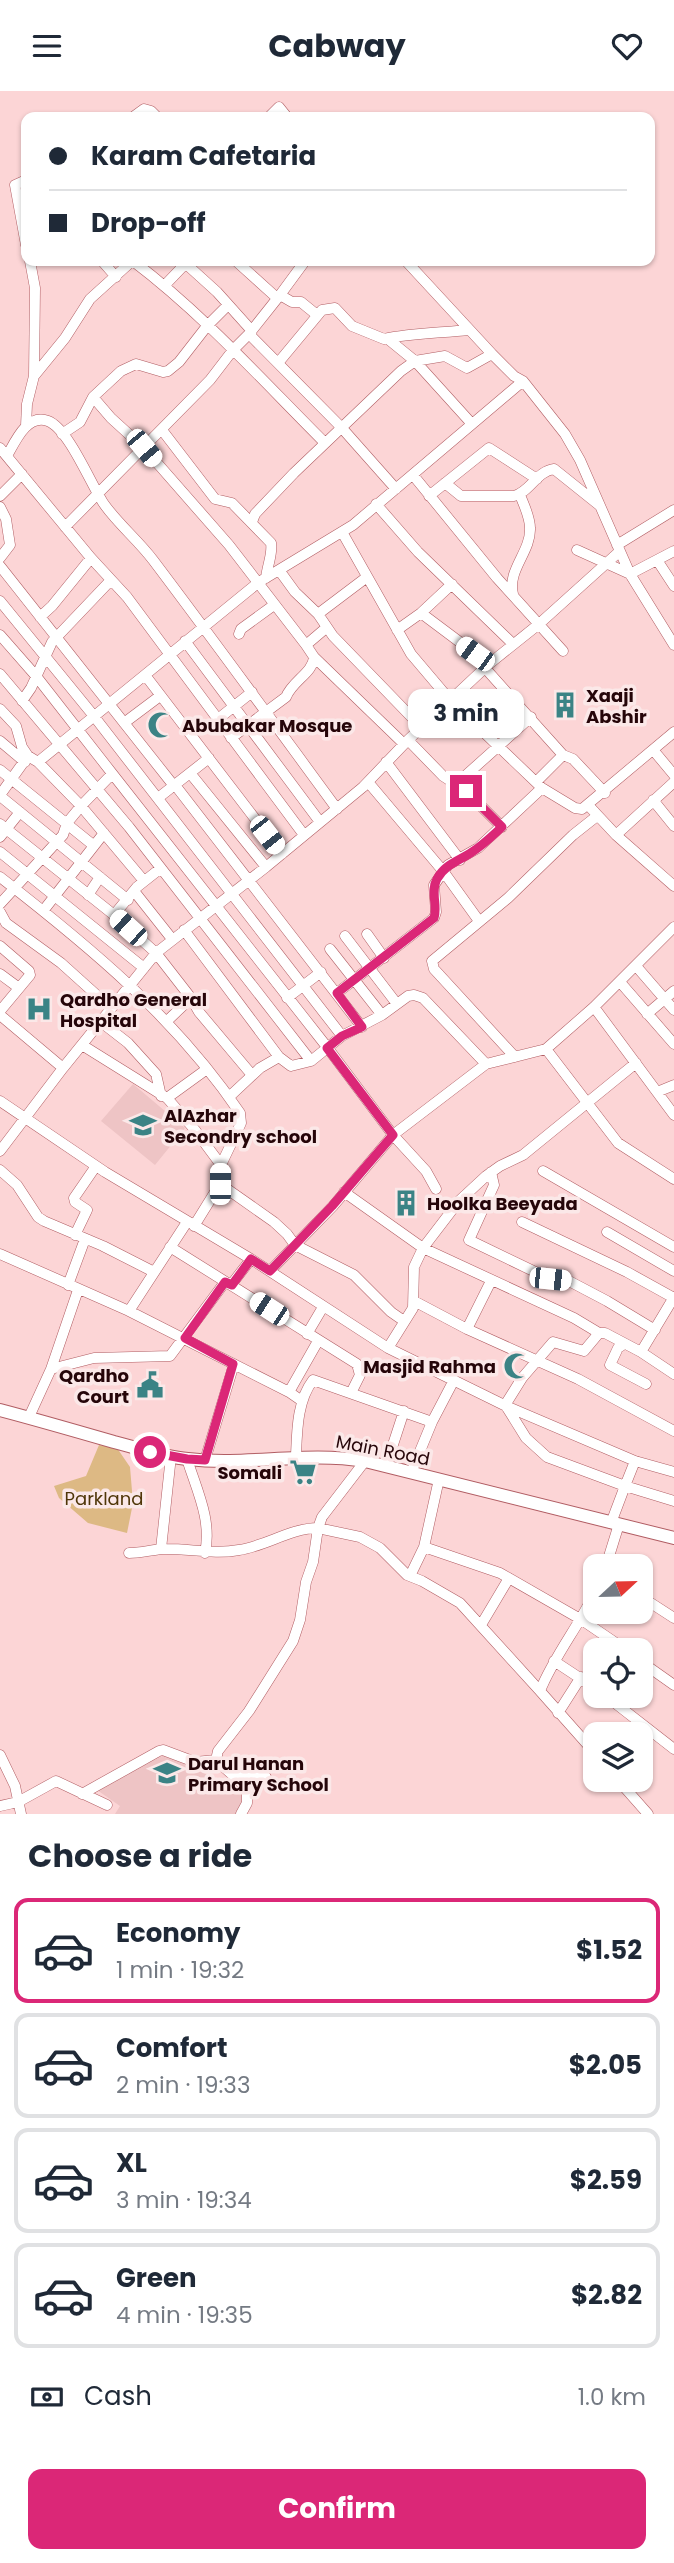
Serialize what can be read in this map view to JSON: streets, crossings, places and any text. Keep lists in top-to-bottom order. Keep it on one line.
{"streets":{"main road":["Main Road"]},"parks":["Parkland"],"places":{"building":["Xaaji Abshir","Hoolka Beeyada"],"mosque":["Abubakar Mosque","Masjid Rahma"],"hospital":["Qardho General Hospital"],"school or university":["AlAzhar Secondry school","Darul Hanan Primary School"],"public building":["Qardho Court"],"supermarket":["Somali"]},"north":"right","page":{"header":"Cabway","banner":["Karam Cafetaria","Drop-off"],"bubble":"3 min","heading":"Choose a ride","list":[{"name":"Economy","note":"1 min · 19:32","value":"$1.52"},{"name":"Comfort","note":"2 min · 19:33","value":"$2.05"},{"name":"XL","note":"3 min · 19:34","value":"$2.59"},{"name":"Green","note":"4 min · 19:35","value":"$2.82"}],"pay":["Cash","1.0 km"],"buttons":"Confirm"}}
